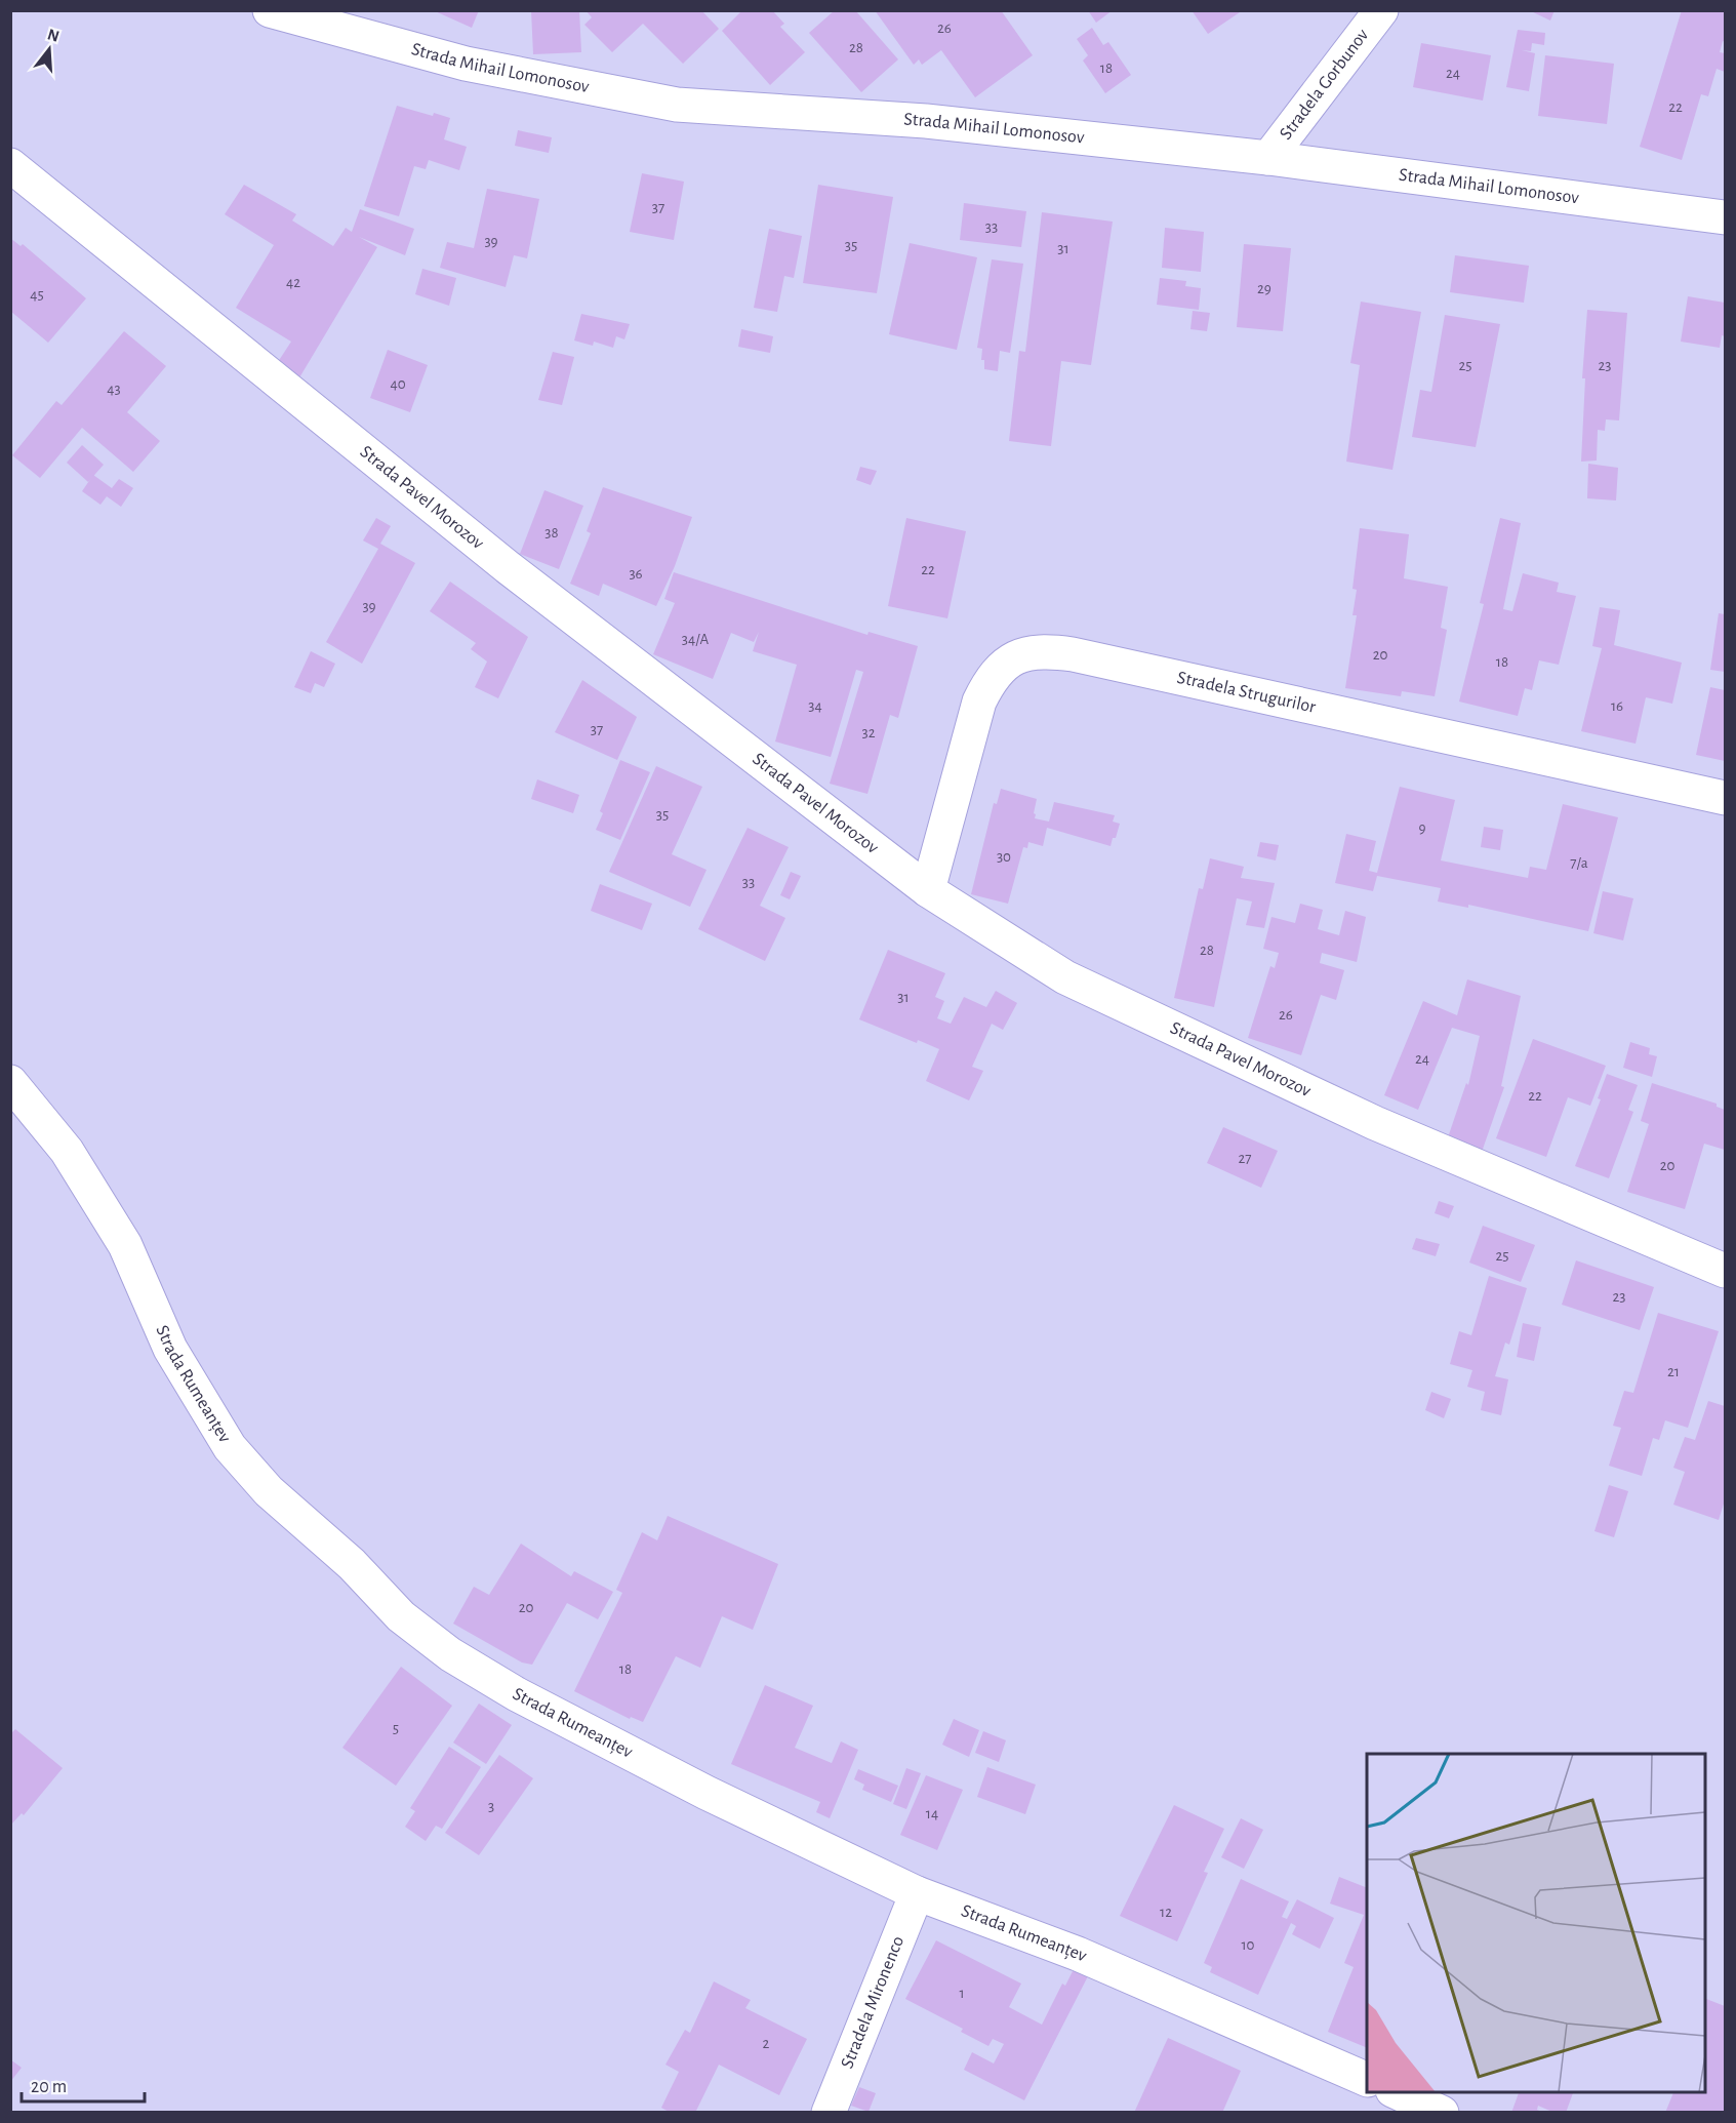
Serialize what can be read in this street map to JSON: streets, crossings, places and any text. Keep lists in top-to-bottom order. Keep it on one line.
{"streets":{"street":["Strada Mihail Lomonosov","Stradela Gorbunov","Strada Pavel Morozov","Stradela Strugurilor","Strada Rumeanțev","Stradela Mironenco"]},"crossings":[["Strada Mihail Lomonosov","Stradela Gorbunov"],["Strada Pavel Morozov","Stradela Strugurilor"],["Strada Rumeanțev","Stradela Mironenco"]],"house_numbers":["26","28","18","24","22","37","33","39","35","31","42","29","45","25","23","40","43","38","22","36","39","34/A","20","18","34","16","37","32","35","9","30","7/a","33","28","31","26","24","22","27","20","25","23","21","20","18","5","3","14","12","10","1","2"],"scale_bar":"20 m","north":"top"}
